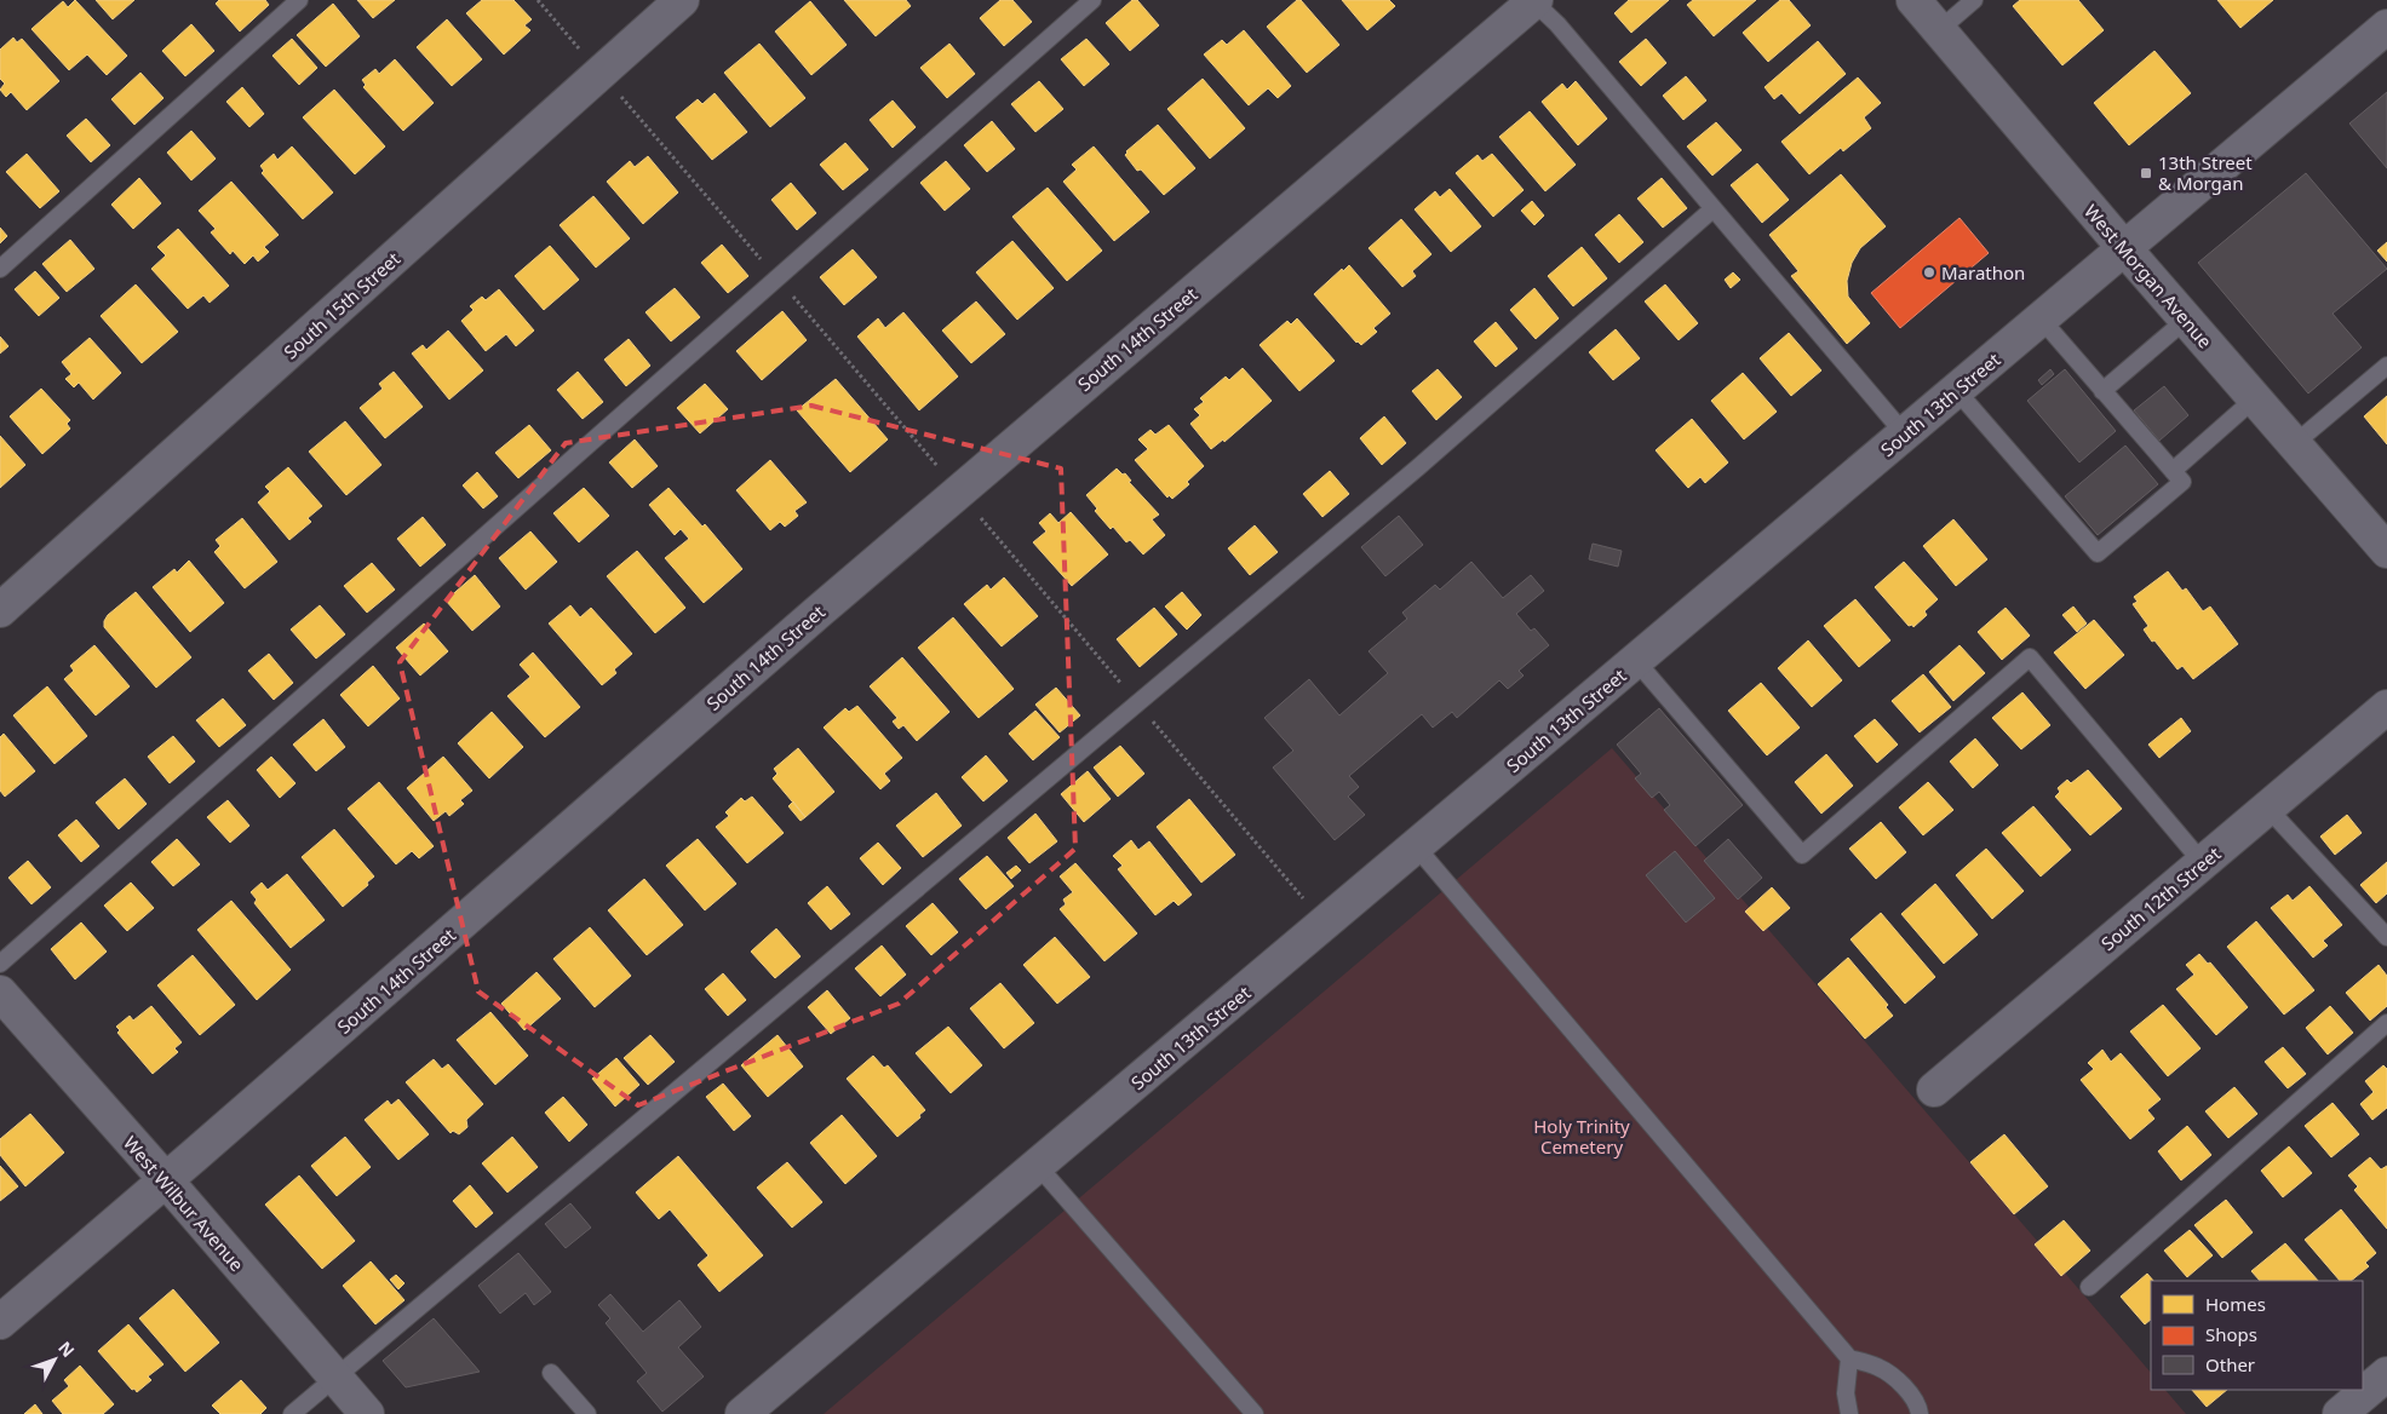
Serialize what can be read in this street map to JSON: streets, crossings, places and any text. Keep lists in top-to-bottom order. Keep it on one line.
{"streets":{"street":["West Morgan Avenue","South 15th Street","South 14th Street","South 13th Street","South 12th Street","West Wilbur Avenue"]},"crossings":[["West Morgan Avenue","South 13th Street"],["South 14th Street","West Wilbur Avenue"]],"parks":["Holy Trinity Cemetery"],"places":{"transit":["13th Street & Morgan"],"other":["Marathon"]},"legend":["Homes","Shops","Other"],"north":"top right"}
